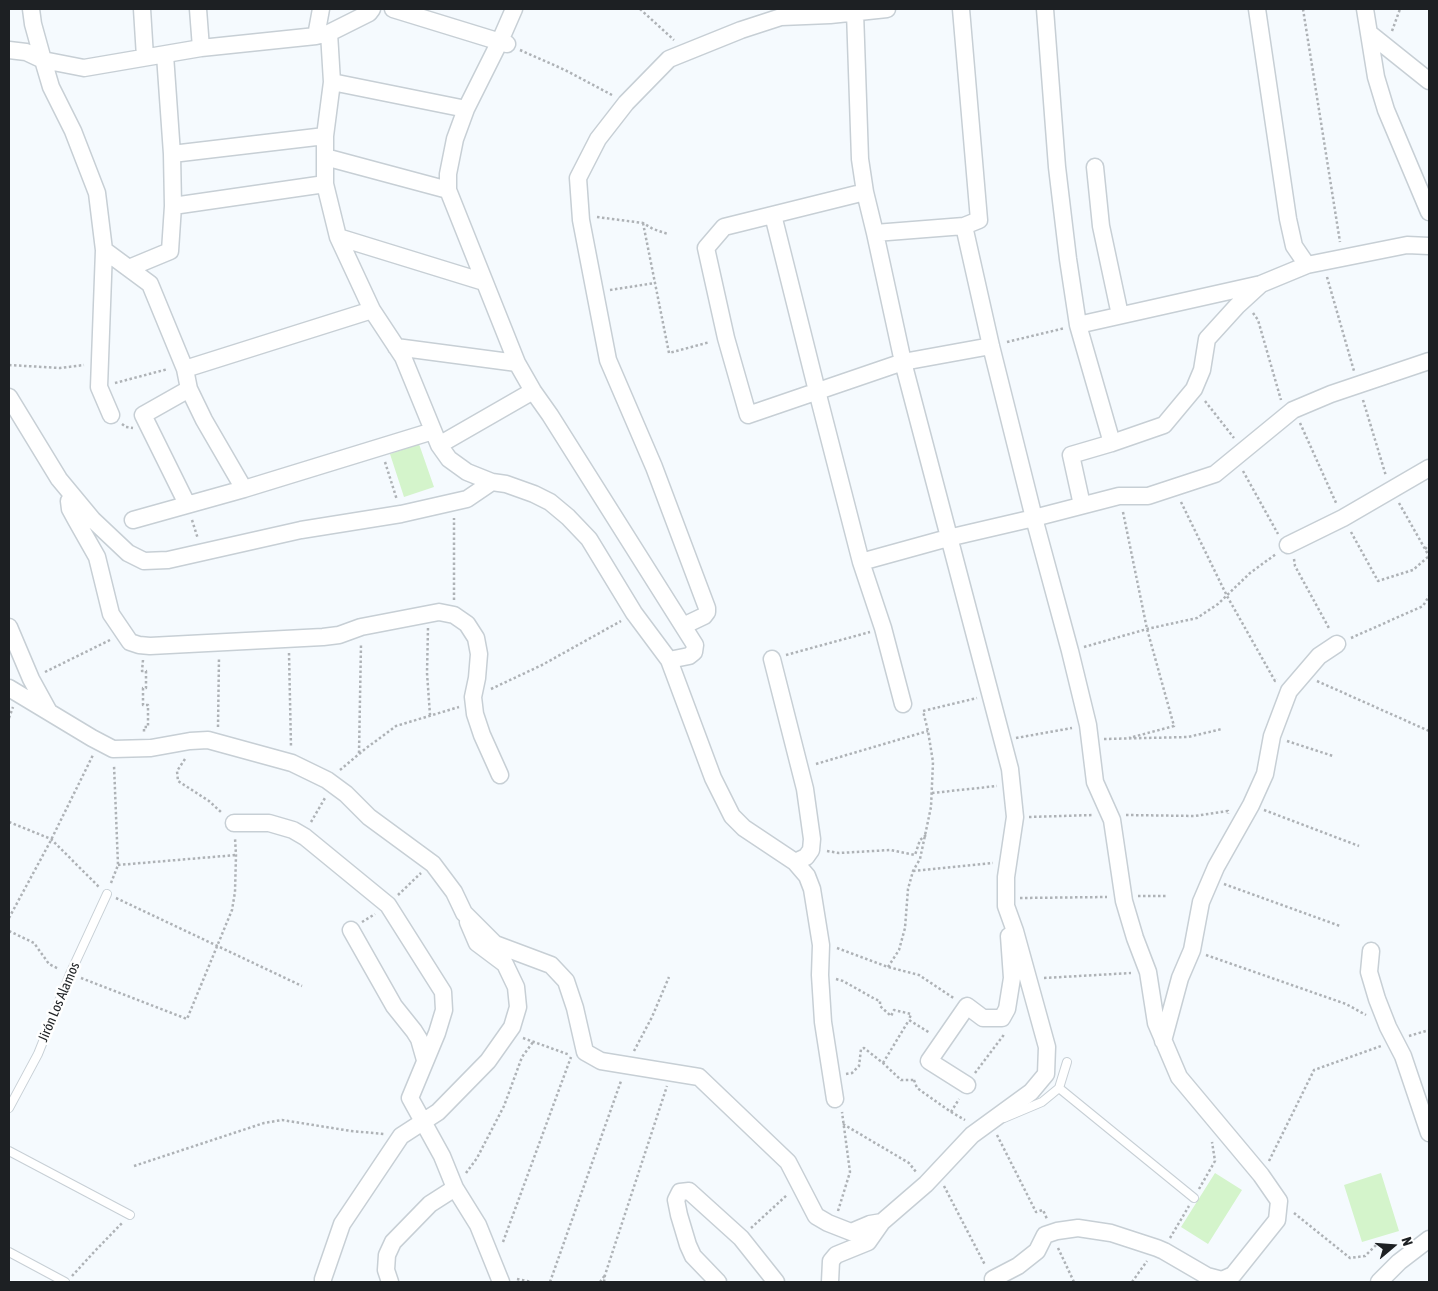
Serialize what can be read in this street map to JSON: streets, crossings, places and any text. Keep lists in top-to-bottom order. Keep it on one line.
{"streets":{"lane":["Jirón Los Alamos"]},"north":"right"}
